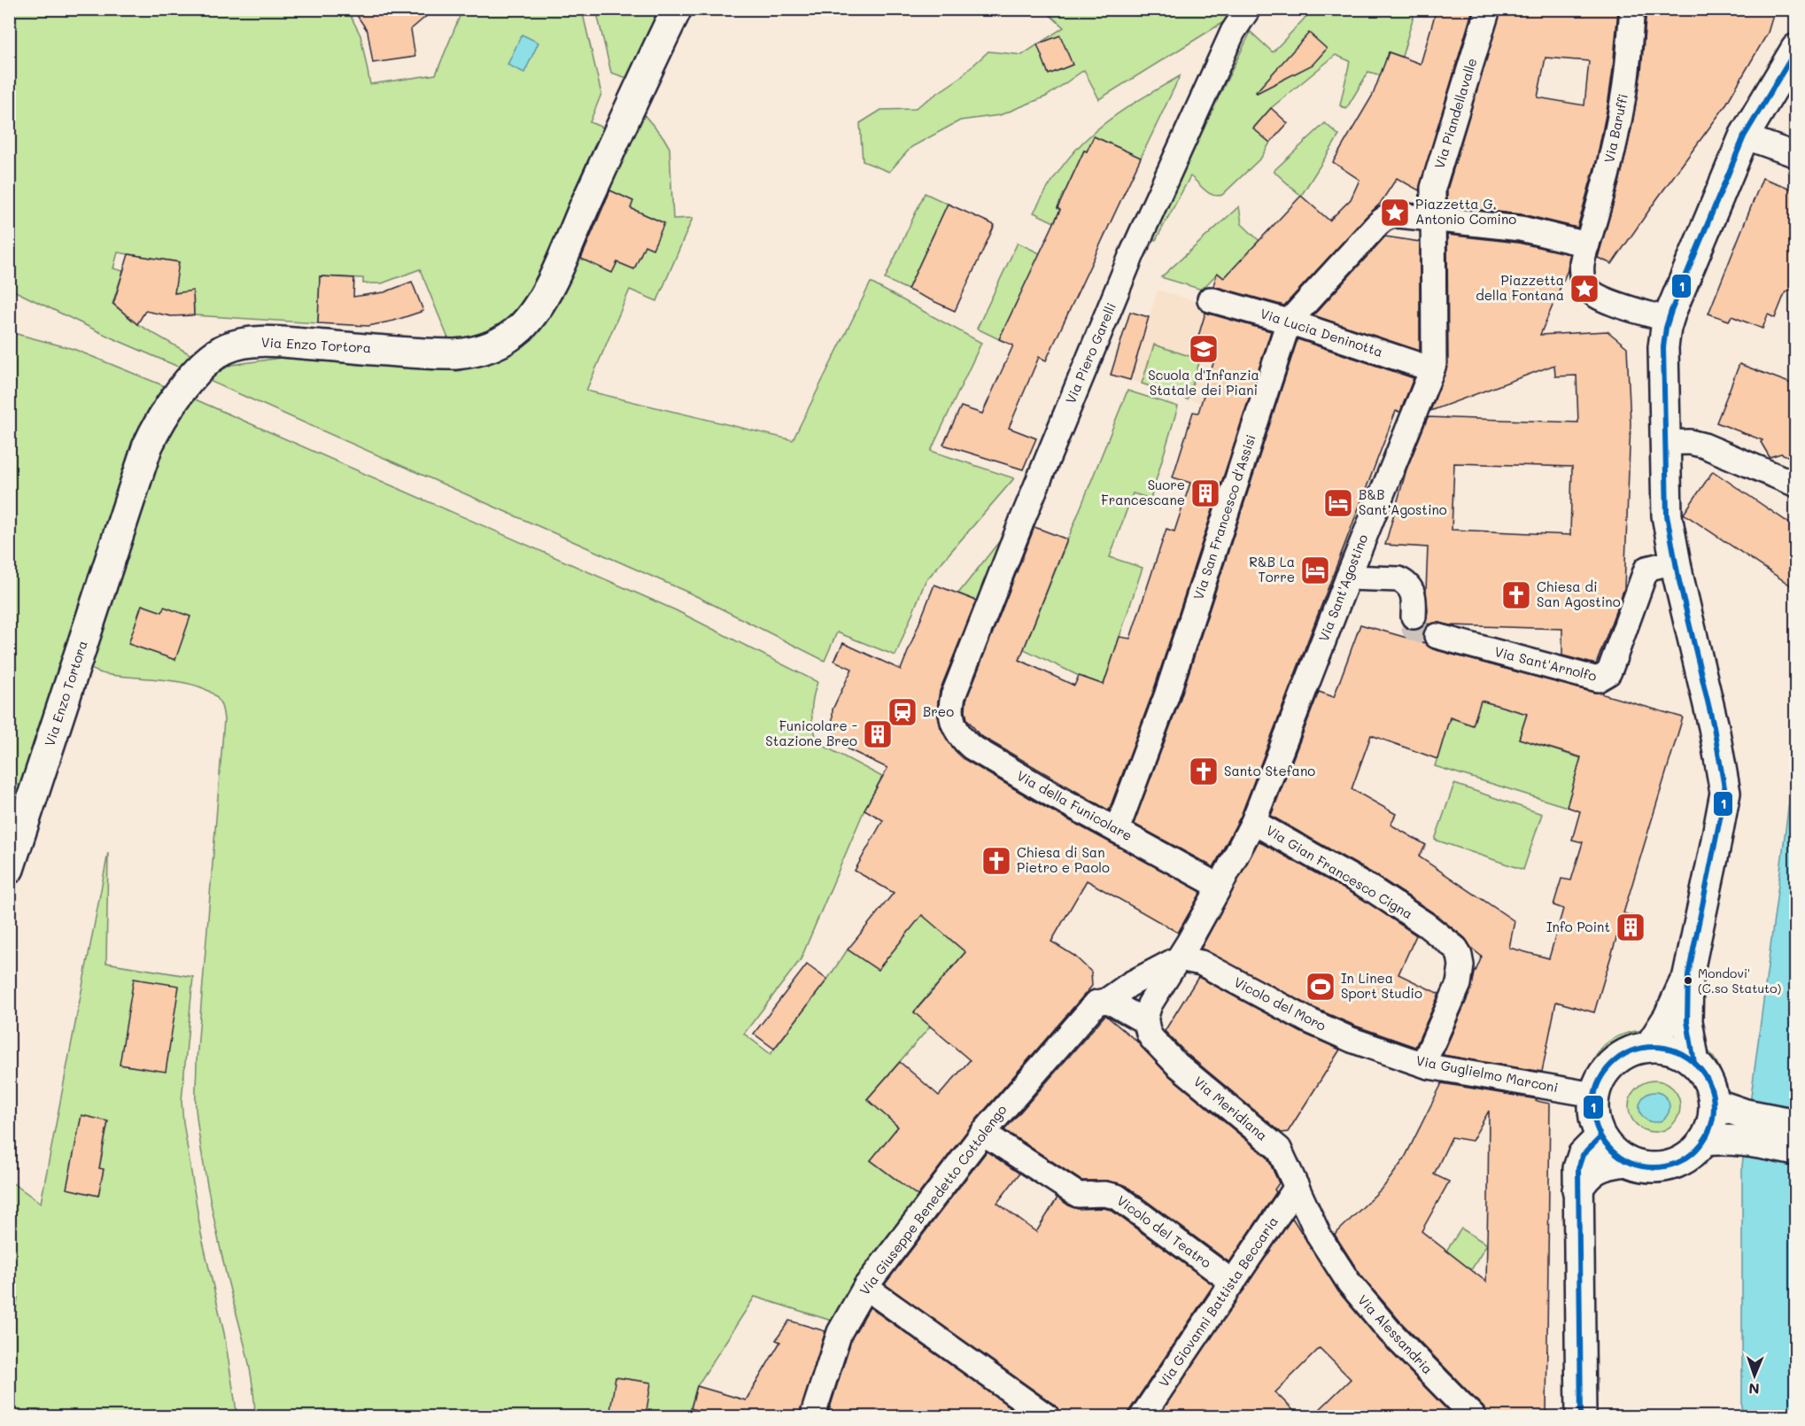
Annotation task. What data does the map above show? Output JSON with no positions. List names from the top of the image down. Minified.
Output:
{"streets":{"main road":["Via Enzo Tortora"],"street":["Via Piandellavalle","Via Baruffi","Via Lucia Deninotta","Via Piero Garelli","Via San Francesco d'Assisi","Via Sant'Agostino","Via Sant'Arnolfo","Via della Funicolare","Via Gian Francesco Cigna","Vicolo del Moro","Via Guglielmo Marconi","Via Meridiana","Via Giuseppe Benedetto Cottolengo","Vicolo del Teatro","Via Giovanni Battista Beccaria","Via Alessandria"]},"crossings":[["Via Piandellavalle","Via San Francesco d'Assisi"],["Via Piandellavalle","Via Sant'Agostino"],["Via Lucia Deninotta","Via San Francesco d'Assisi"],["Via Lucia Deninotta","Via Sant'Agostino"],["Via Piero Garelli","Via della Funicolare"],["Via San Francesco d'Assisi","Via Sant'Agostino"],["Via San Francesco d'Assisi","Via della Funicolare"],["Via Sant'Agostino","Via della Funicolare"],["Via Sant'Agostino","Via Gian Francesco Cigna"],["Via Sant'Agostino","Vicolo del Moro"],["Via Sant'Agostino","Via Meridiana"],["Via Sant'Agostino","Via Giuseppe Benedetto Cottolengo"],["Vicolo del Moro","Via Guglielmo Marconi"],["Vicolo del Moro","Via Giuseppe Benedetto Cottolengo"],["Via Meridiana","Via Giuseppe Benedetto Cottolengo"],["Via Meridiana","Via Giovanni Battista Beccaria"],["Via Meridiana","Via Alessandria"],["Via Giuseppe Benedetto Cottolengo","Vicolo del Teatro"],["Vicolo del Teatro","Via Giovanni Battista Beccaria"]],"places":{"place":["Piazzetta G. Antonio Comino","Piazzetta della Fontana"],"school or university":["Scuola d'Infanzia Statale dei Piani"],"building":["Suore Francescane","Funicolare - Stazione Breo","Info Point"],"hotel":["B&B Sant'Agostino","R&B La Torre"],"church":["Chiesa di San Agostino","Santo Stefano","Chiesa di San Pietro e Paolo"],"station":["Breo"],"other":["Mondovi' (C.so Statuto)"],"sports":["In Linea Sport Studio"]},"lines":["transit line 1"],"north":"bottom"}
